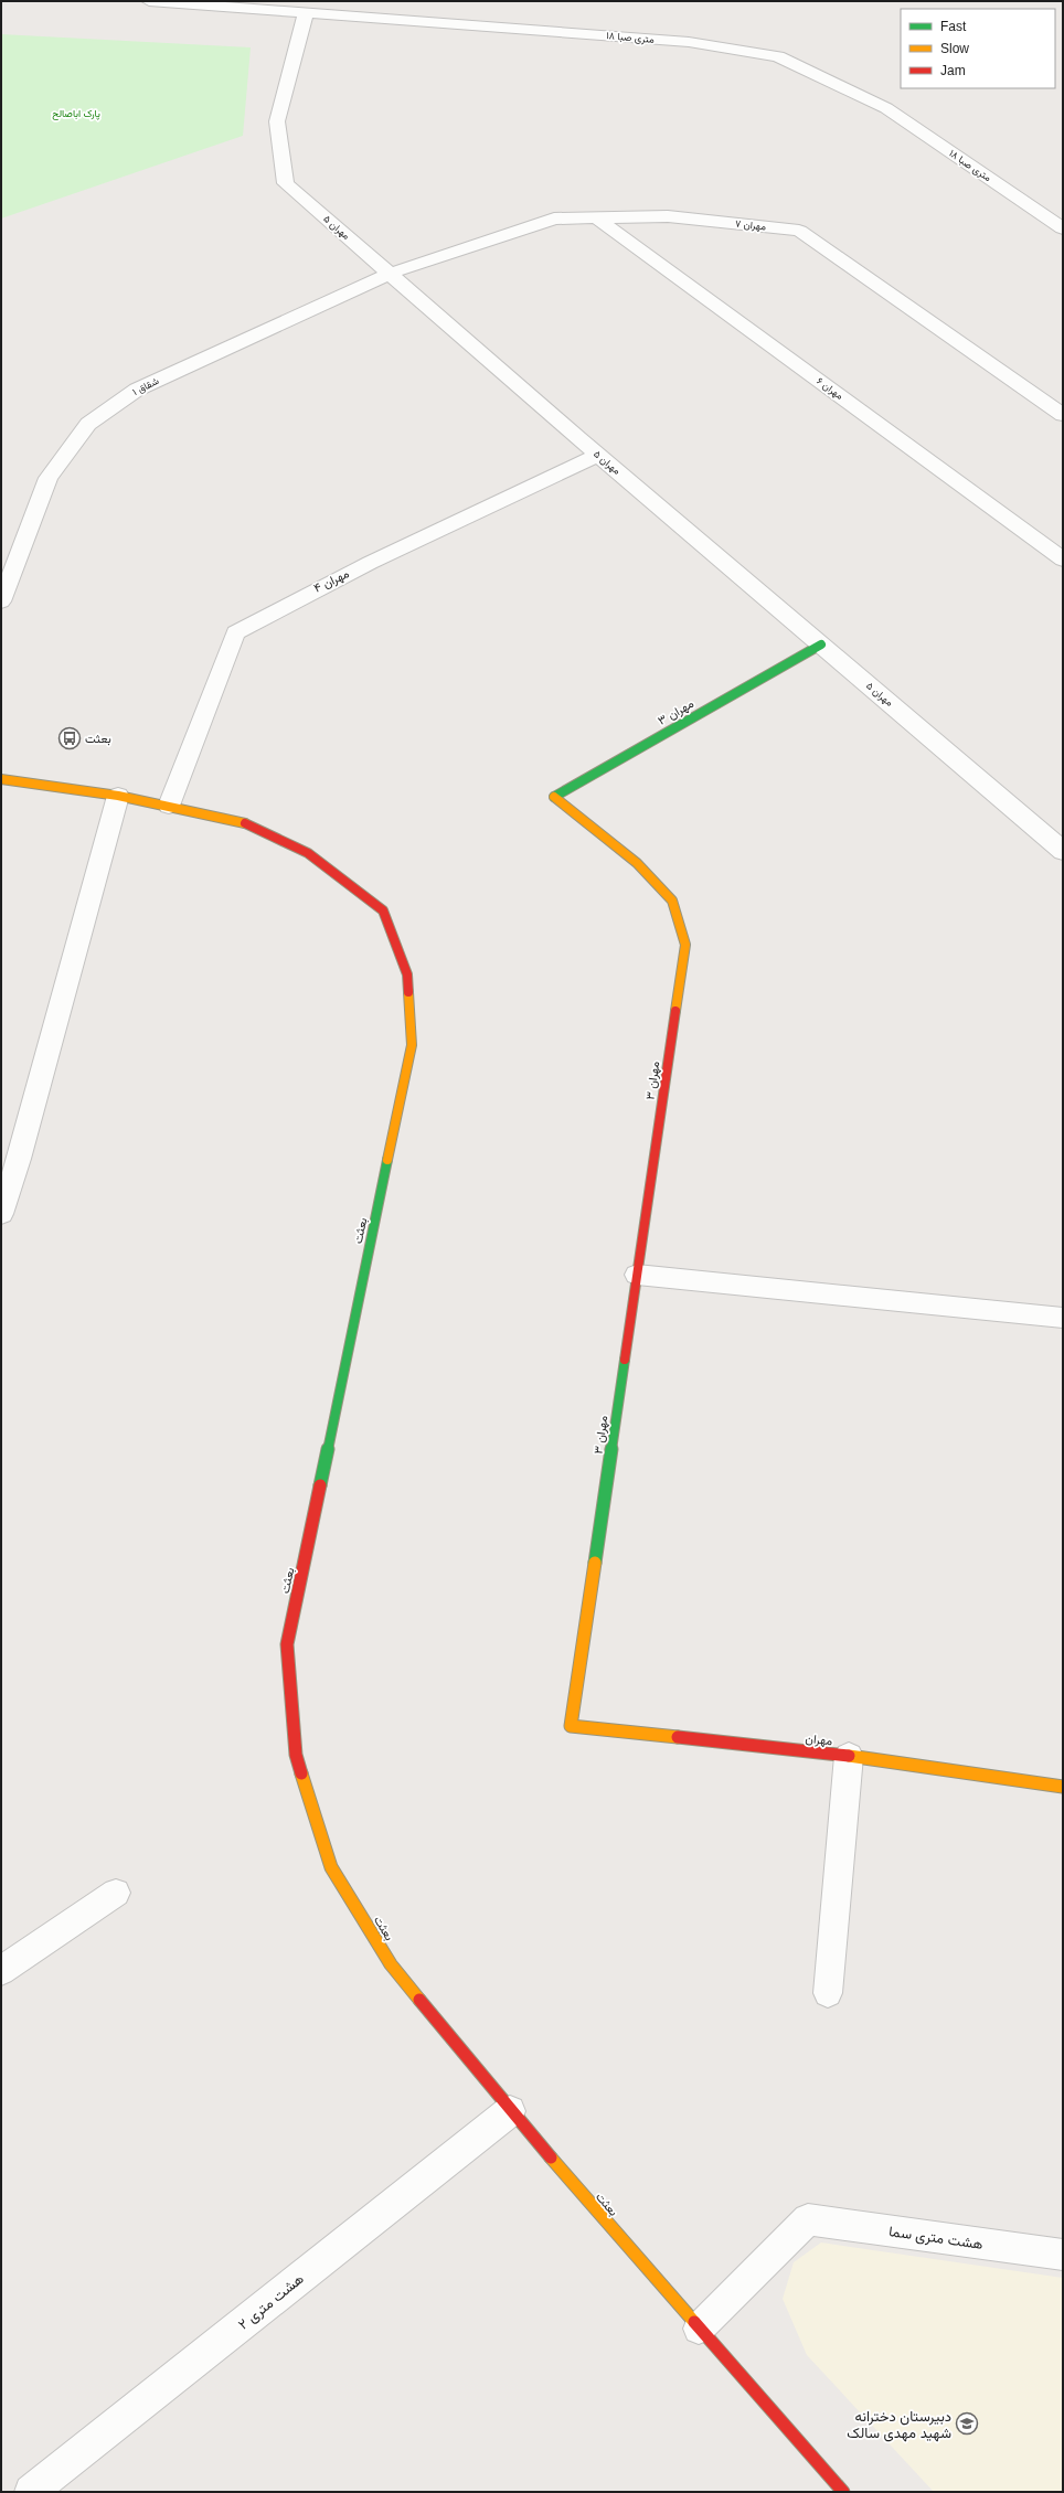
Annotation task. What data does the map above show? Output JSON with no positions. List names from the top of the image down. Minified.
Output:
{"streets":{"street":["متری صبا ۱۸","مهران ۷","مهران ۵","شقاق ۱","مهران ۶","مهران ۴","مهران ۳","بعثت","مهران","هشت متری سما","هشت متری ۲"]},"crossings":[["متری صبا ۱۸","مهران ۵"],["مهران ۷","مهران ۵"],["مهران ۷","شقاق ۱"],["مهران ۷","مهران ۶"],["مهران ۵","شقاق ۱"],["مهران ۵","مهران ۴"],["مهران ۵","مهران ۳"],["مهران ۴","بعثت"],["مهران ۳","مهران"],["بعثت","هشت متری سما"],["بعثت","هشت متری ۲"]],"parks":["پارک اباصالح"],"places":{"bus stop":["بعثت"],"school or university":["دبیرستان دخترانه شهید مهدی سالک"]},"legend":["Fast","Slow","Jam"]}
